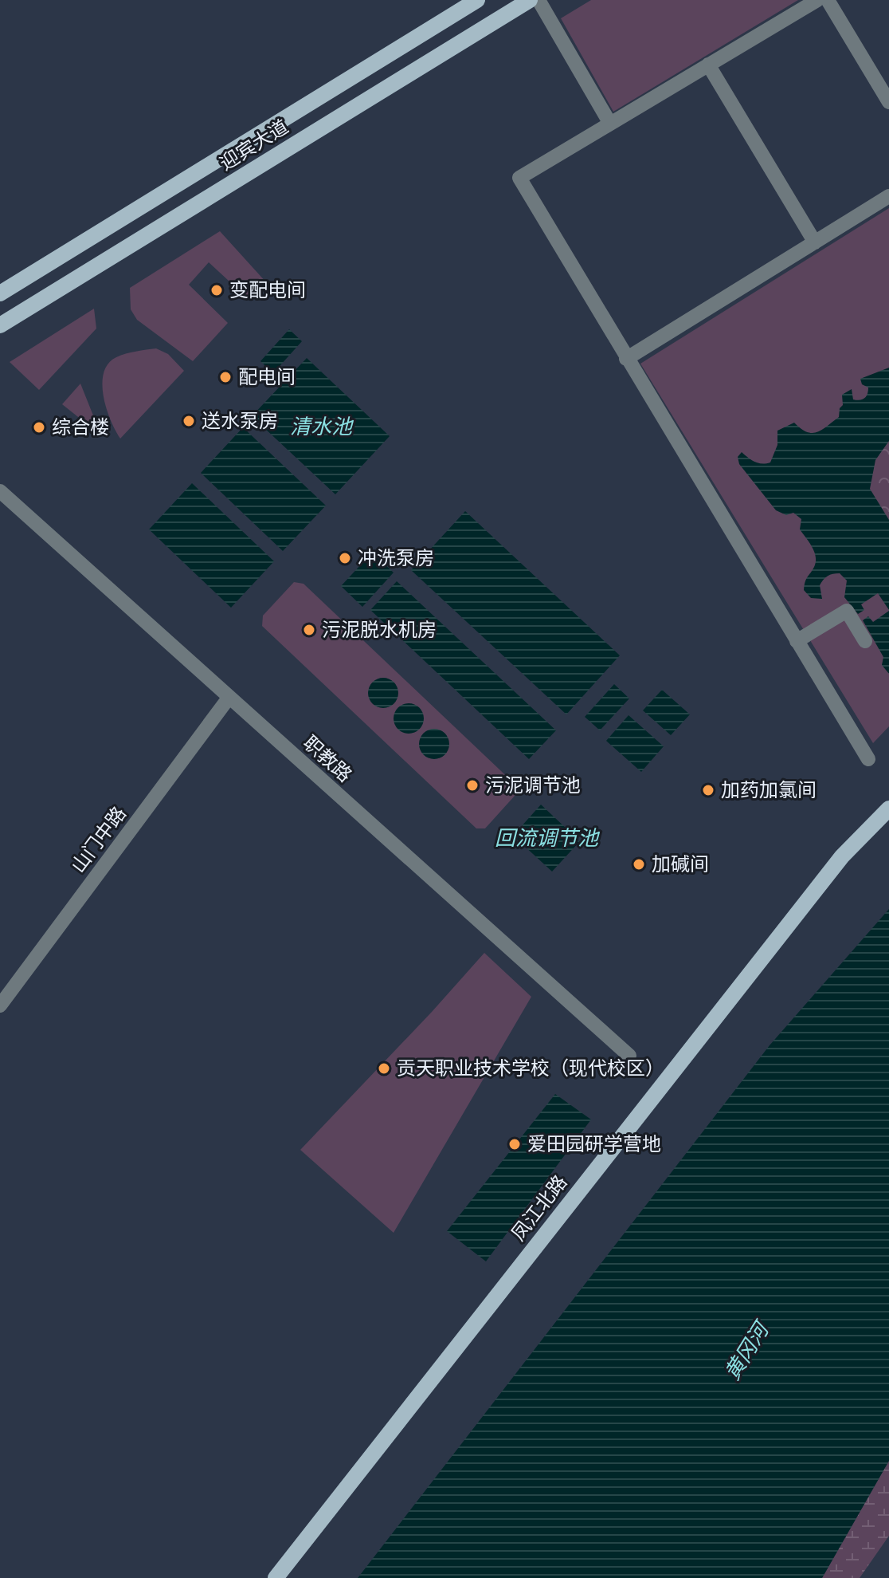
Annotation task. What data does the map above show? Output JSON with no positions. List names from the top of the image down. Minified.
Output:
{"streets":{"main road":["迎宾大道","凤江北路"],"street":["职教路","山门中路"]},"crossings":[["职教路","山门中路"]],"water":["清水池","回流调节池","黄冈河"],"places":["变配电间","配电间","送水泵房","综合楼","冲洗泵房","污泥脱水机房","污泥调节池","加药加氯间","加碱间","贡天职业技术学校（现代校区）","爱田园研学营地"]}
